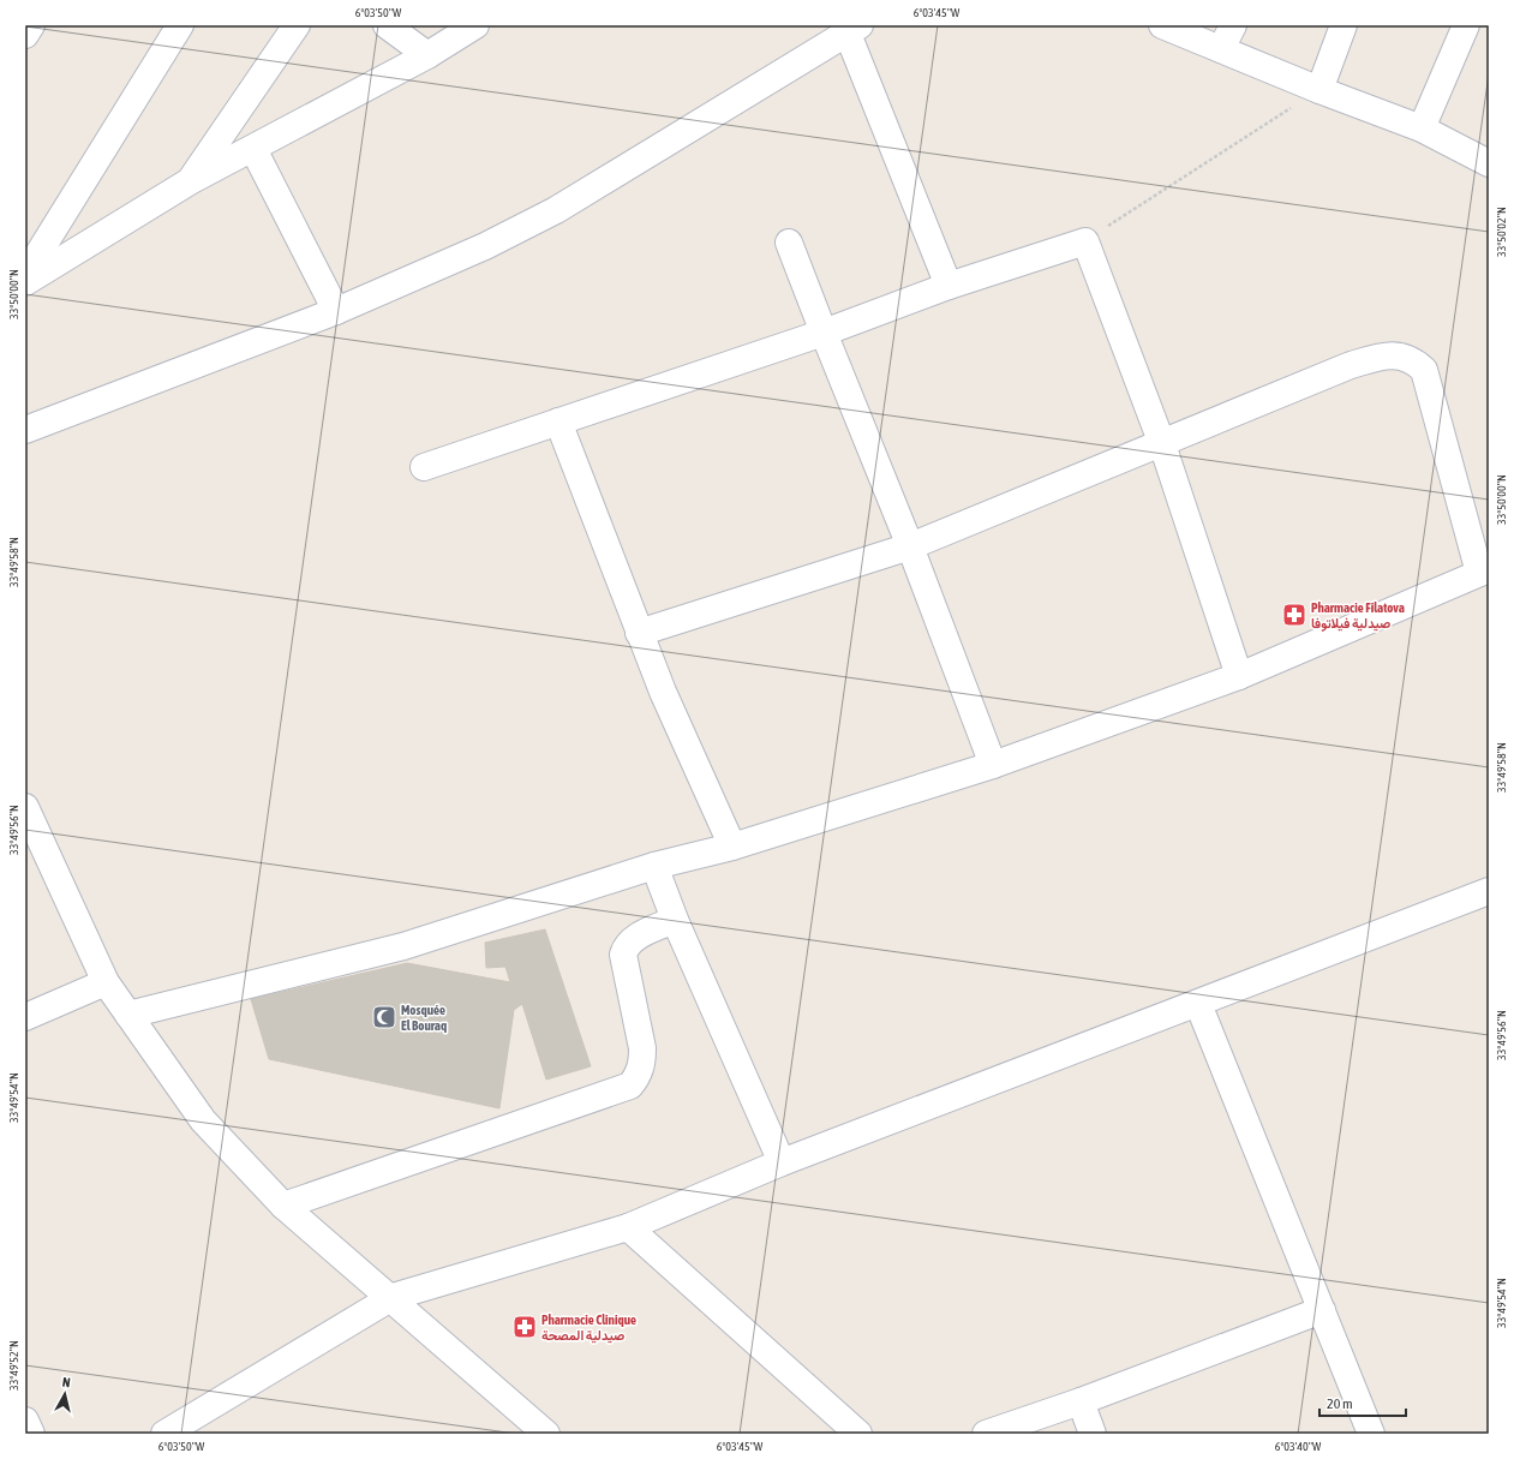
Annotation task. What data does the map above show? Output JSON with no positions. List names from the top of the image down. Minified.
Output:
{"places":{"pharmacy":["Pharmacie Filatova صيدلية فيلاتوفا","Pharmacie Clinique صيدلية المصحة"],"mosque":["Mosquée El Bouraq"]},"scale_bar":"20 m","north":"top","coordinates":["6°03'50\"W","6°03'45\"W","33°50'02\"N","33°50'00\"N","33°49'58\"N","33°49'56\"N","33°49'54\"N","33°49'52\"N","6°03'40\"W"]}
